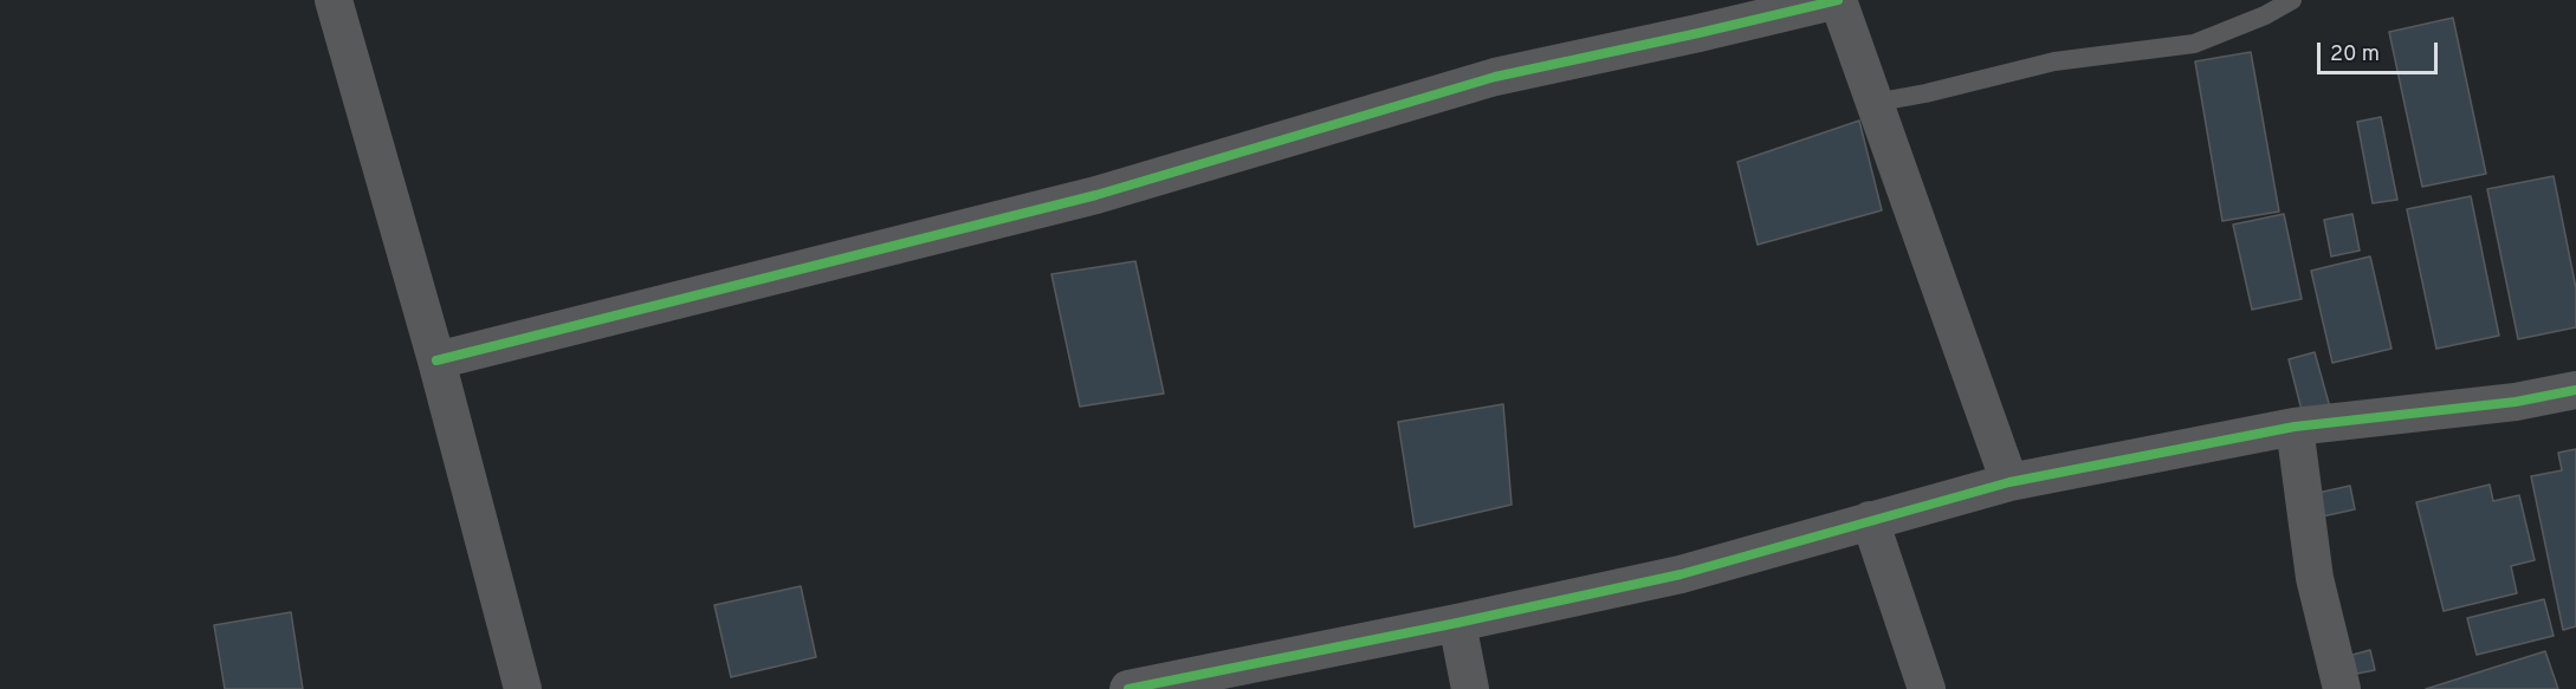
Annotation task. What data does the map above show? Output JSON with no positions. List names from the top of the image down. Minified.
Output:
{"scale_bar":"20 m"}
